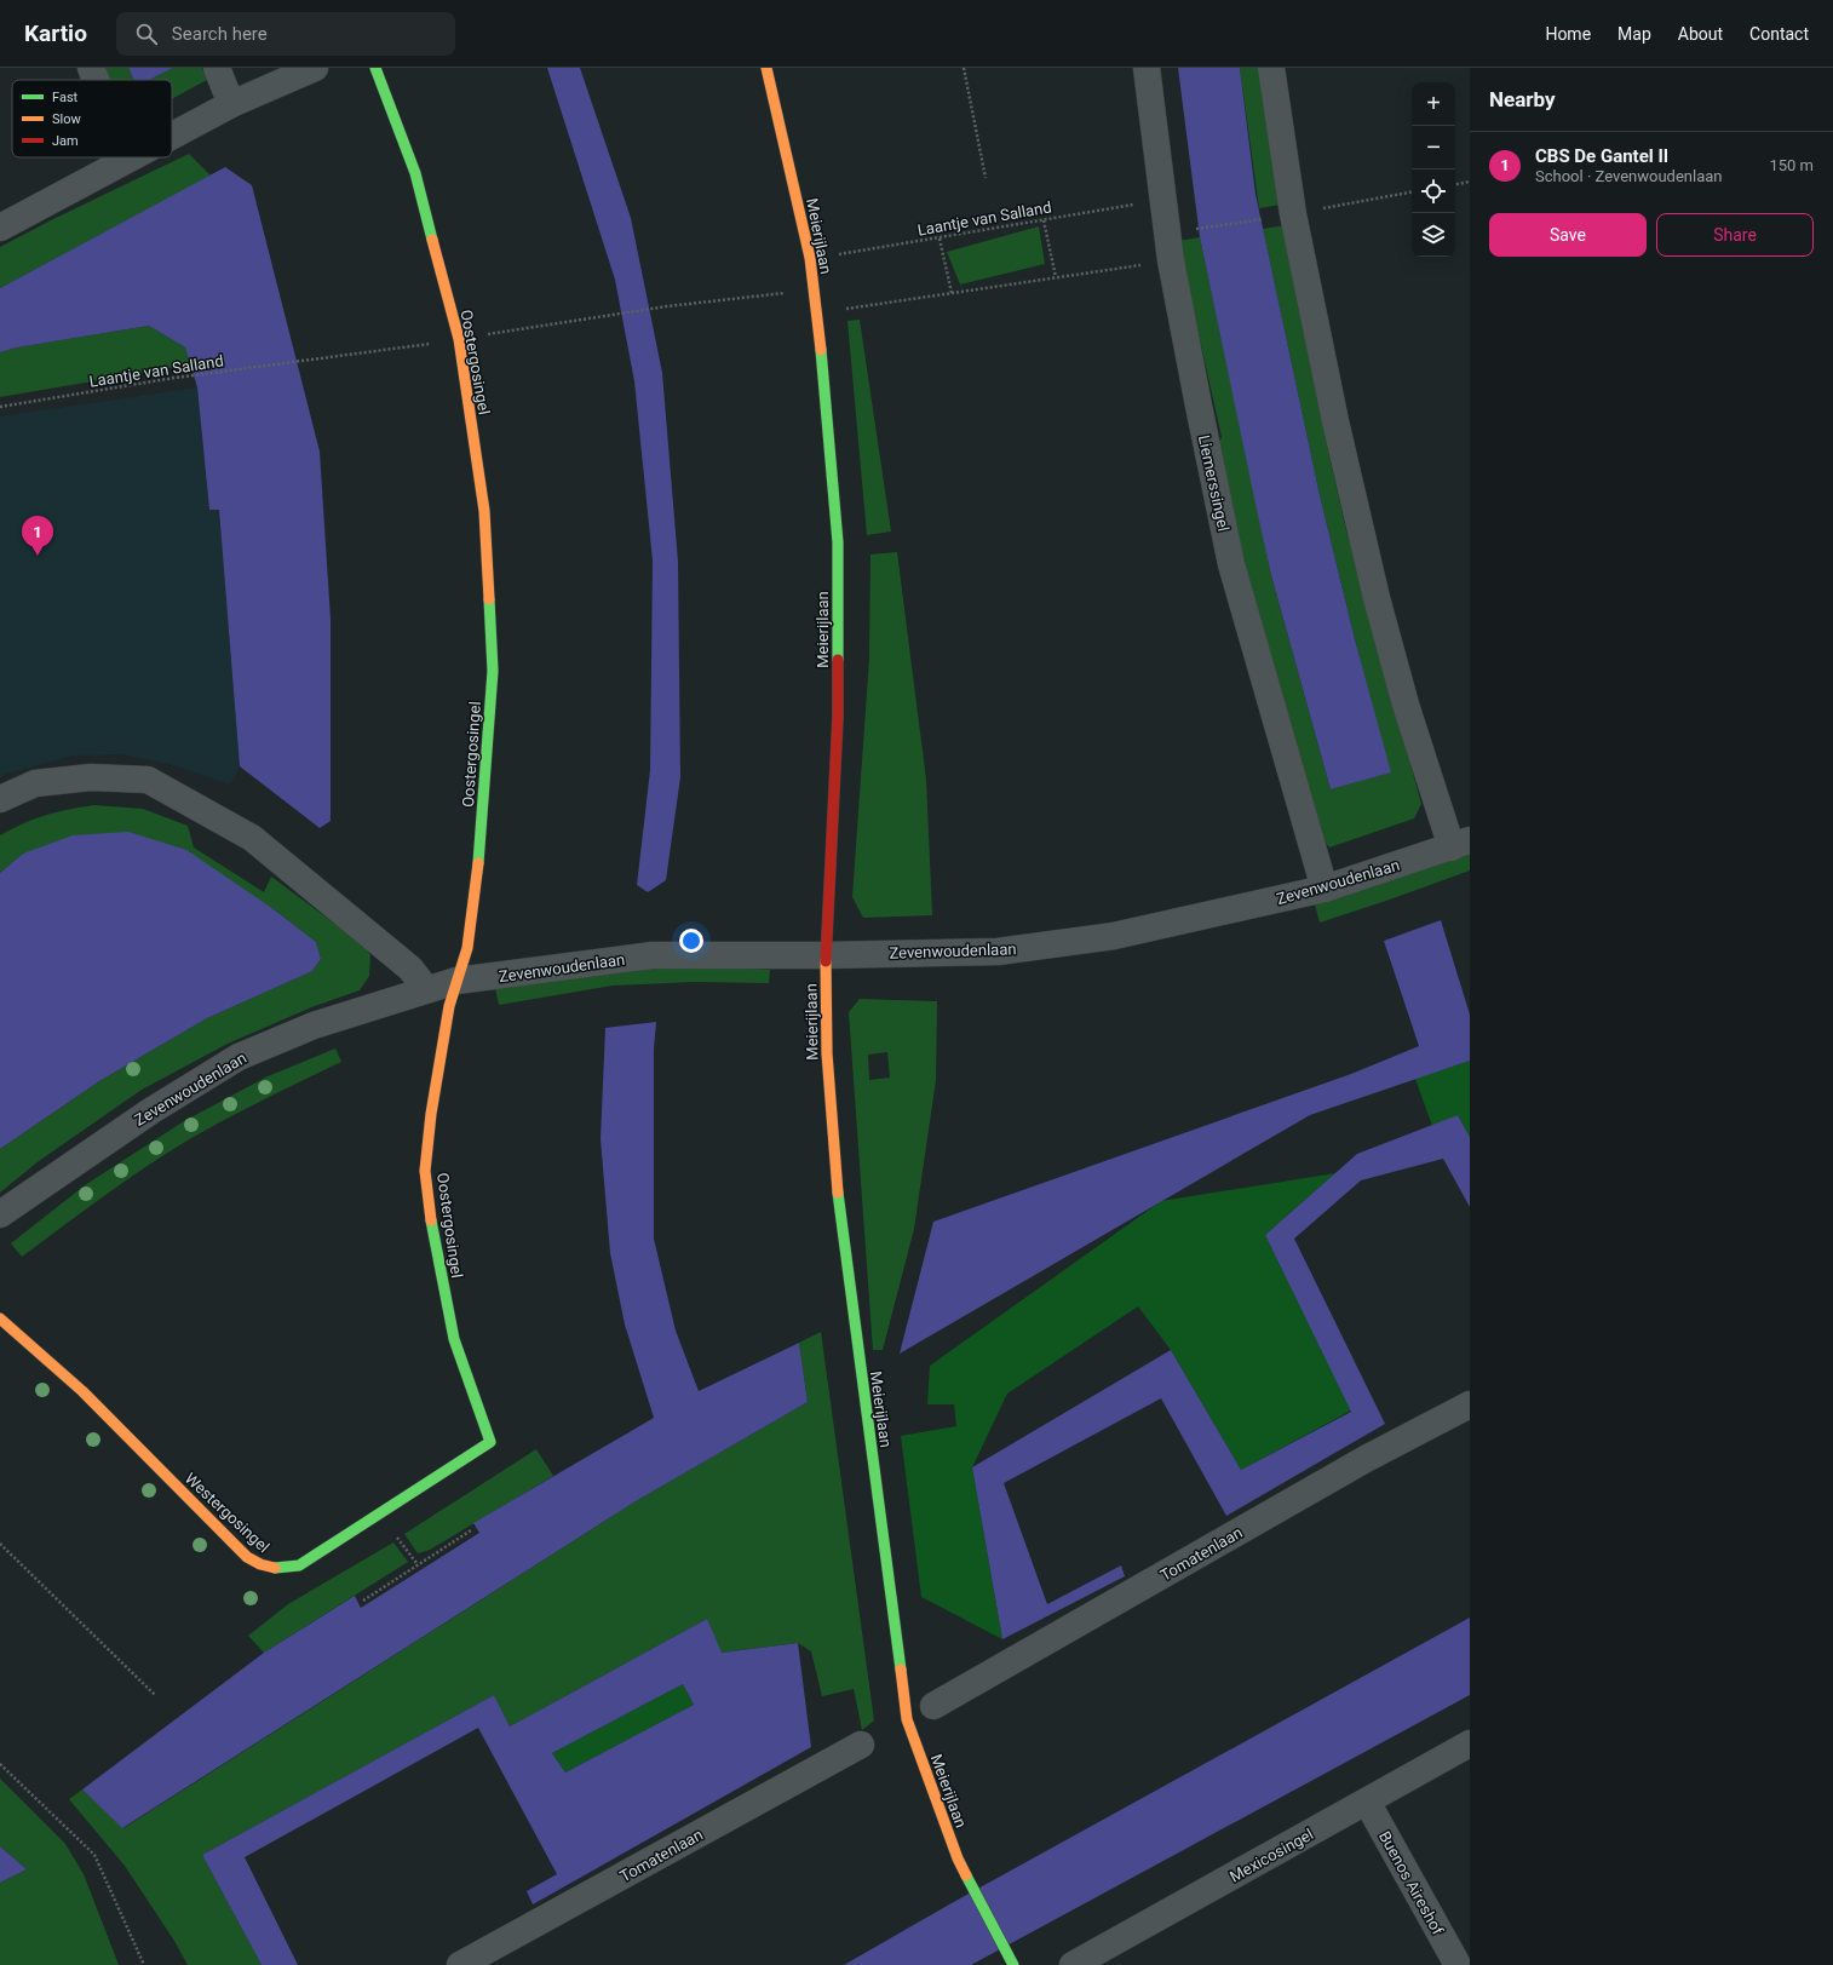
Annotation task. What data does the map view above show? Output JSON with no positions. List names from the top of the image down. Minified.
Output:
{"streets":{"street":["Meierijlaan","Oostergosingel","Liemerssingel","Zevenwoudenlaan","Westergosingel","Tomatenlaan","Mexicosingel","Buenos Aireshof"],"path":["Laantje van Salland"]},"crossings":[["Laantje van Salland","Meierijlaan"],["Laantje van Salland","Liemerssingel"],["Meierijlaan","Zevenwoudenlaan"],["Oostergosingel","Zevenwoudenlaan"],["Oostergosingel","Westergosingel"],["Liemerssingel","Zevenwoudenlaan"],["Mexicosingel","Buenos Aireshof"]],"legend":["Fast","Slow","Jam"],"page":{"header":"Kartio","search":"Search here","nav":["Home","Map","About","Contact"],"heading":"Nearby","map_buttons":["+","−"],"list":[{"mark":"1","name":"CBS De Gantel II","note":"School · Zevenwoudenlaan","value":"150 m"}],"buttons":["Save","Share"],"pins":"1"}}
